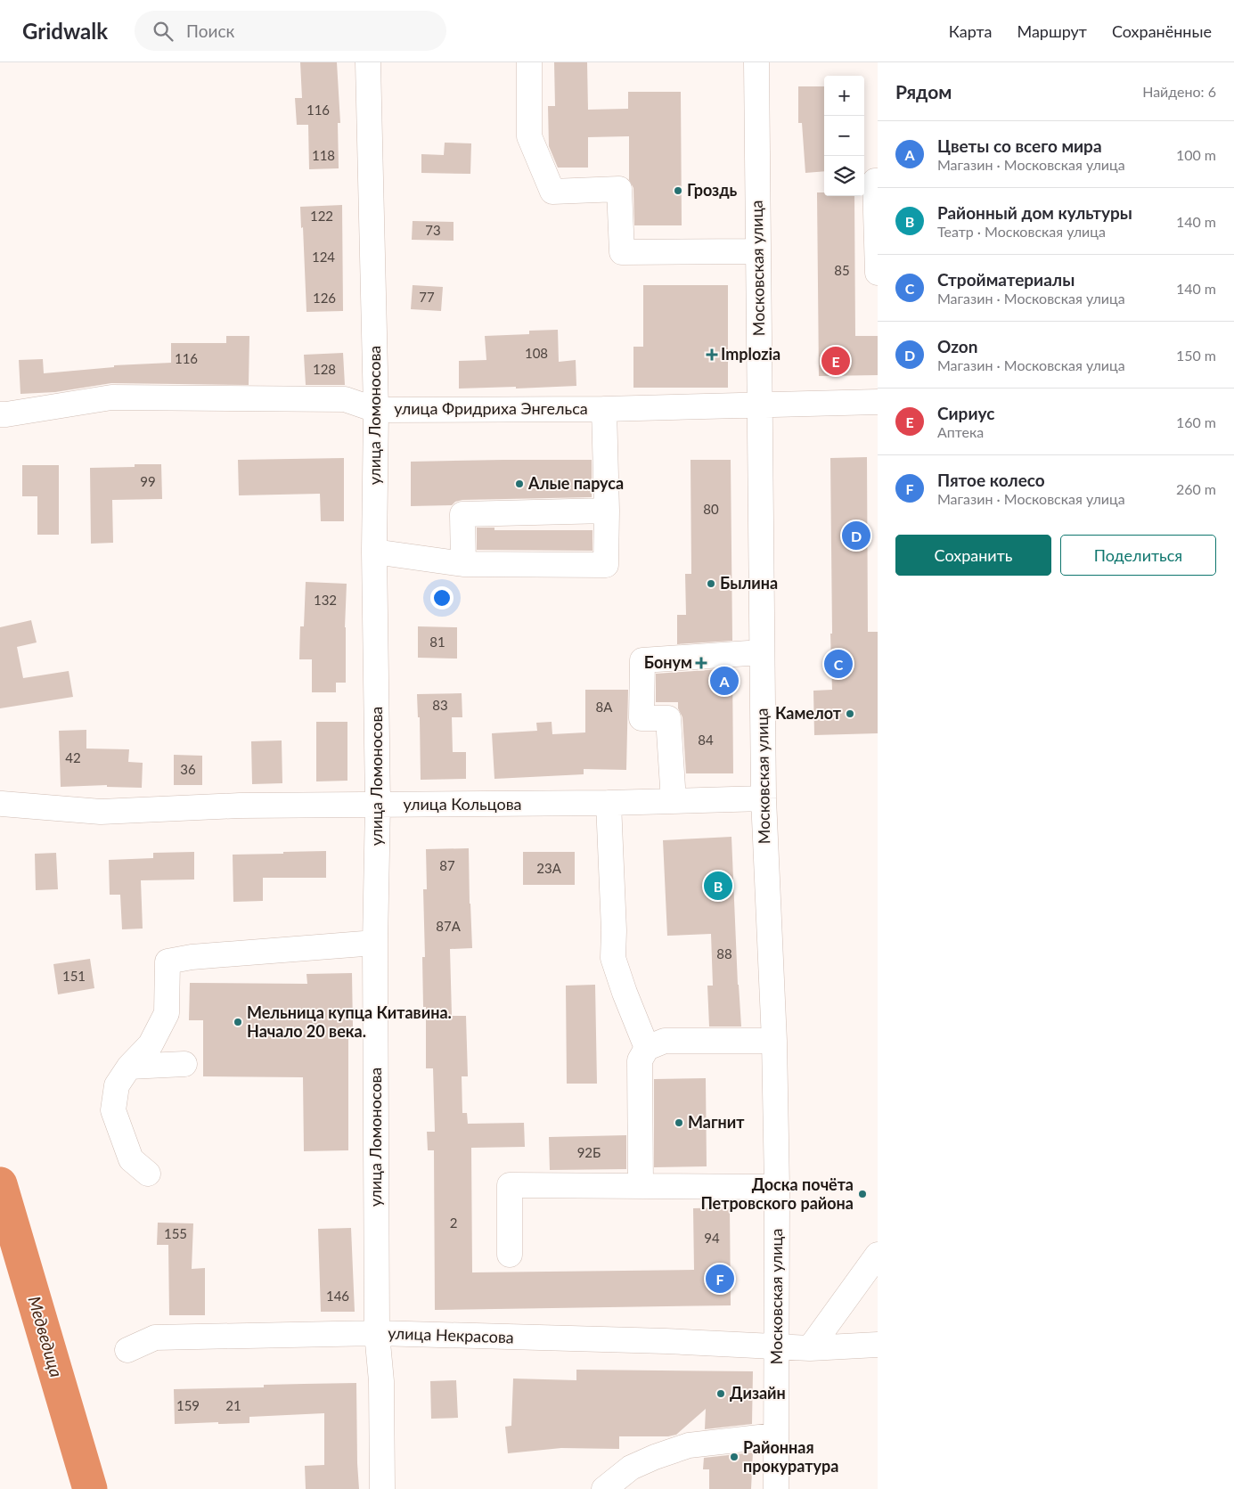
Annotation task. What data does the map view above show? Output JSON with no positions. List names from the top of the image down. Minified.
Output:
{"streets":{"street":["Московская улица","улица Фридриха Энгельса","улица Ломоносова","улица Кольцова","улица Некрасова"]},"crossings":[["Московская улица","улица Фридриха Энгельса"],["Московская улица","улица Кольцова"],["Московская улица","улица Некрасова"],["улица Фридриха Энгельса","улица Ломоносова"],["улица Ломоносова","улица Кольцова"],["улица Ломоносова","улица Некрасова"]],"water":["Медведица"],"places":{"other":["Гроздь","Алые паруса","Былина","Камелот","Мельница купца Китавина. Начало 20 века.","Магнит","Доска почёта Петровского района","Дизайн","Районная прокуратура"],"health":["Implozia","Бонум"]},"house_numbers":["116","118","122","73","124","85","77","126","108","116","128","99","80","132","81","83","8А","84","42","36","87","23А","87А","88","151","92Б","2","155","94","146","159","21"],"page":{"header":"Gridwalk","search":"Поиск","nav":["Карта","Маршрут","Сохранённые"],"heading":["Рядом","Найдено: 6"],"map_buttons":["+","−"],"list":[{"mark":"A","name":"Цветы со всего мира","note":"Магазин · Московская улица","value":"100 m"},{"mark":"B","name":"Районный дом культуры","note":"Театр · Московская улица","value":"140 m"},{"mark":"C","name":"Стройматериалы","note":"Магазин · Московская улица","value":"140 m"},{"mark":"D","name":"Ozon","note":"Магазин · Московская улица","value":"150 m"},{"mark":"E","name":"Сириус","note":"Аптека","value":"160 m"},{"mark":"F","name":"Пятое колесо","note":"Магазин · Московская улица","value":"260 m"}],"pins":["E","D","C","A","B","F"],"buttons":["Сохранить","Поделиться"]}}
